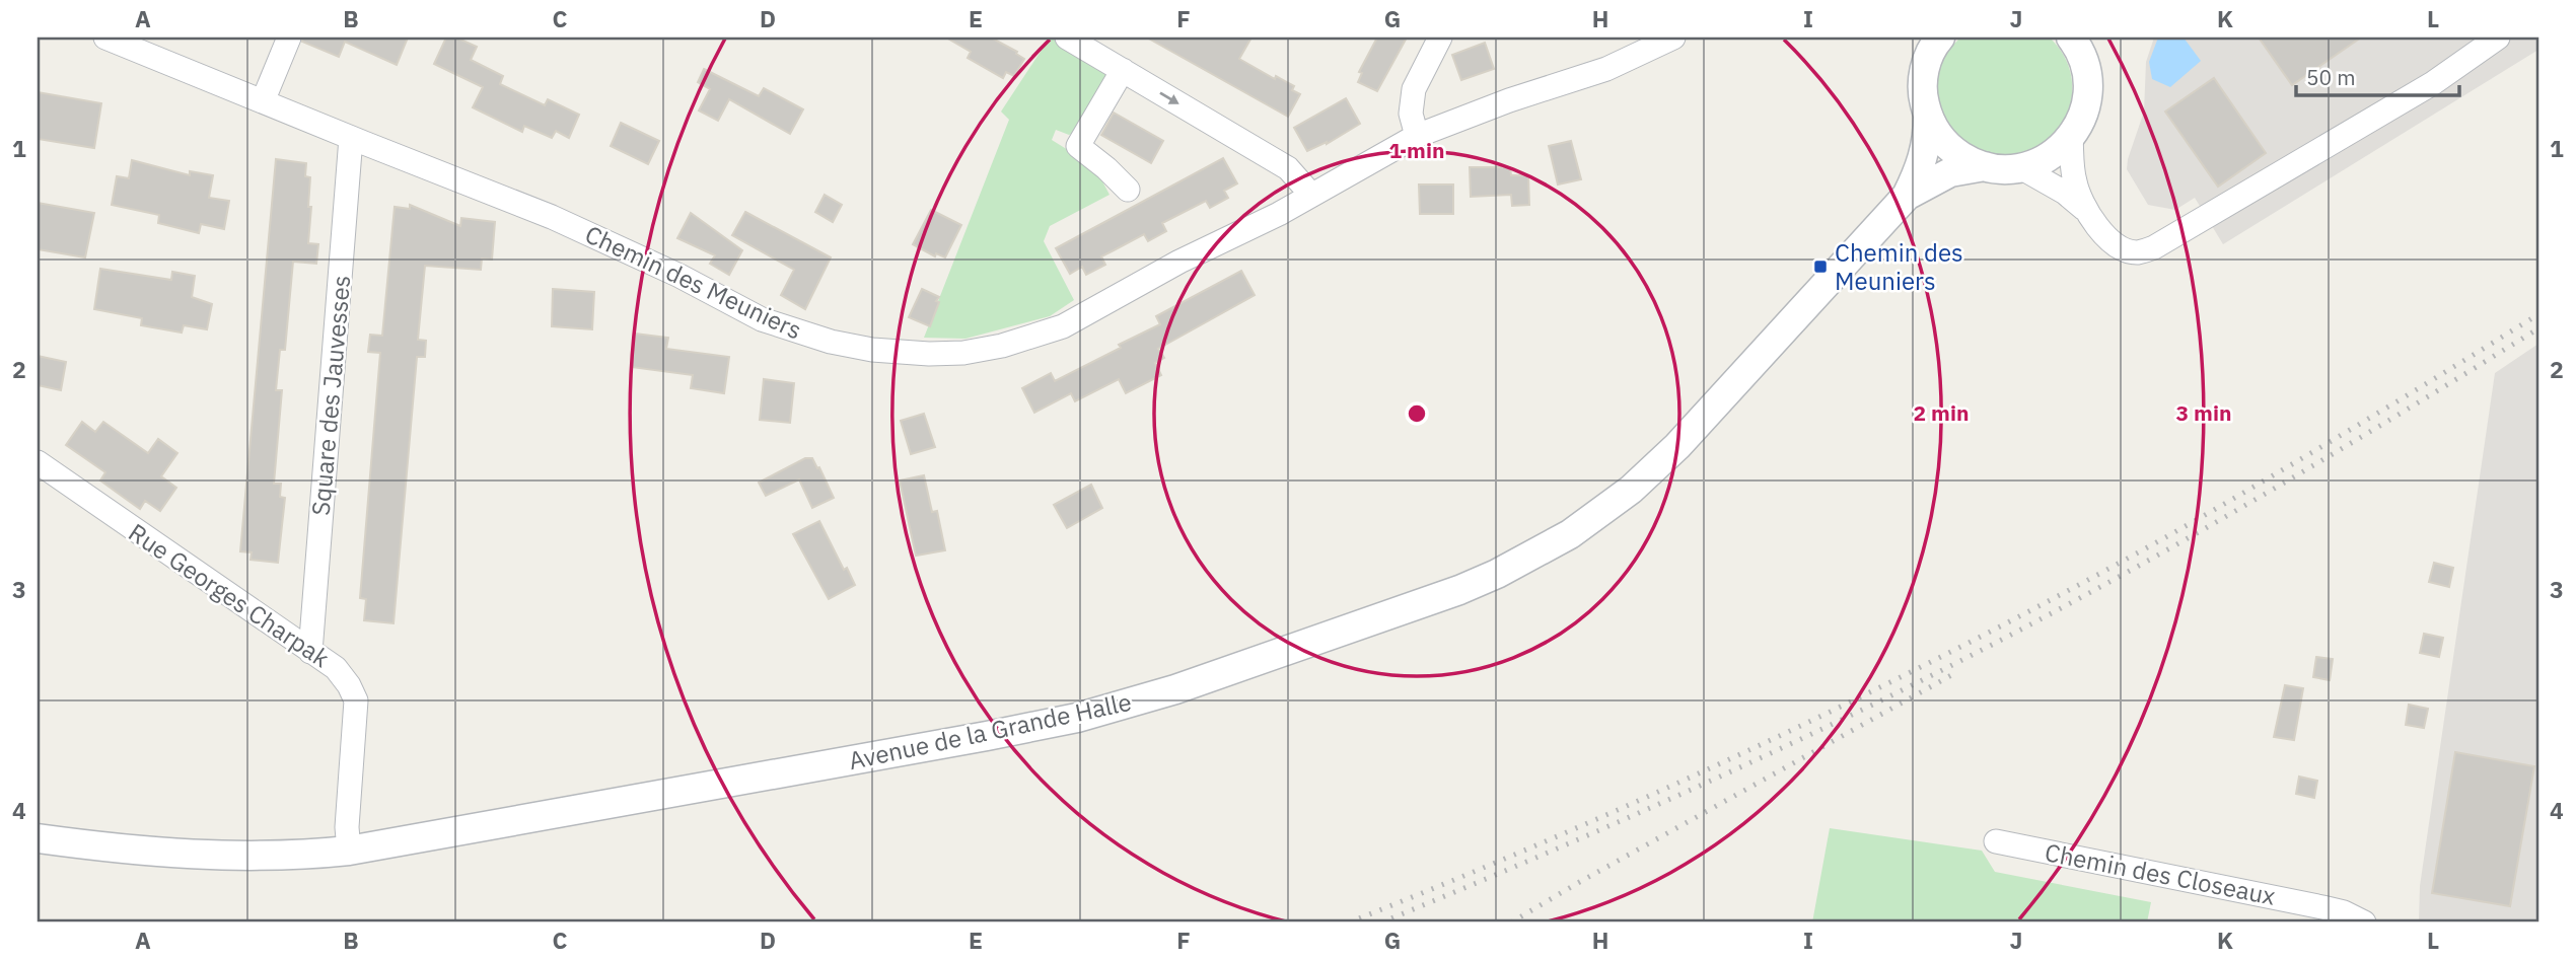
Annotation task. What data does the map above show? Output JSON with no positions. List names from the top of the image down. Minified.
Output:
{"streets":{"street":["Chemin des Meuniers","Square des Jauvesses","Rue Georges Charpak","Avenue de la Grande Halle","Chemin des Closeaux"]},"crossings":[["Chemin des Meuniers","Square des Jauvesses"],["Square des Jauvesses","Rue Georges Charpak"],["Rue Georges Charpak","Avenue de la Grande Halle"]],"places":{"transit":["Chemin des Meuniers"]},"scale_bar":"50 m","grid":{"columns":["A","B","C","D","E","F","G","H","I","J","K","L"],"rows":["1","2","3","4"]},"rings":["1 min","2 min","3 min"]}
